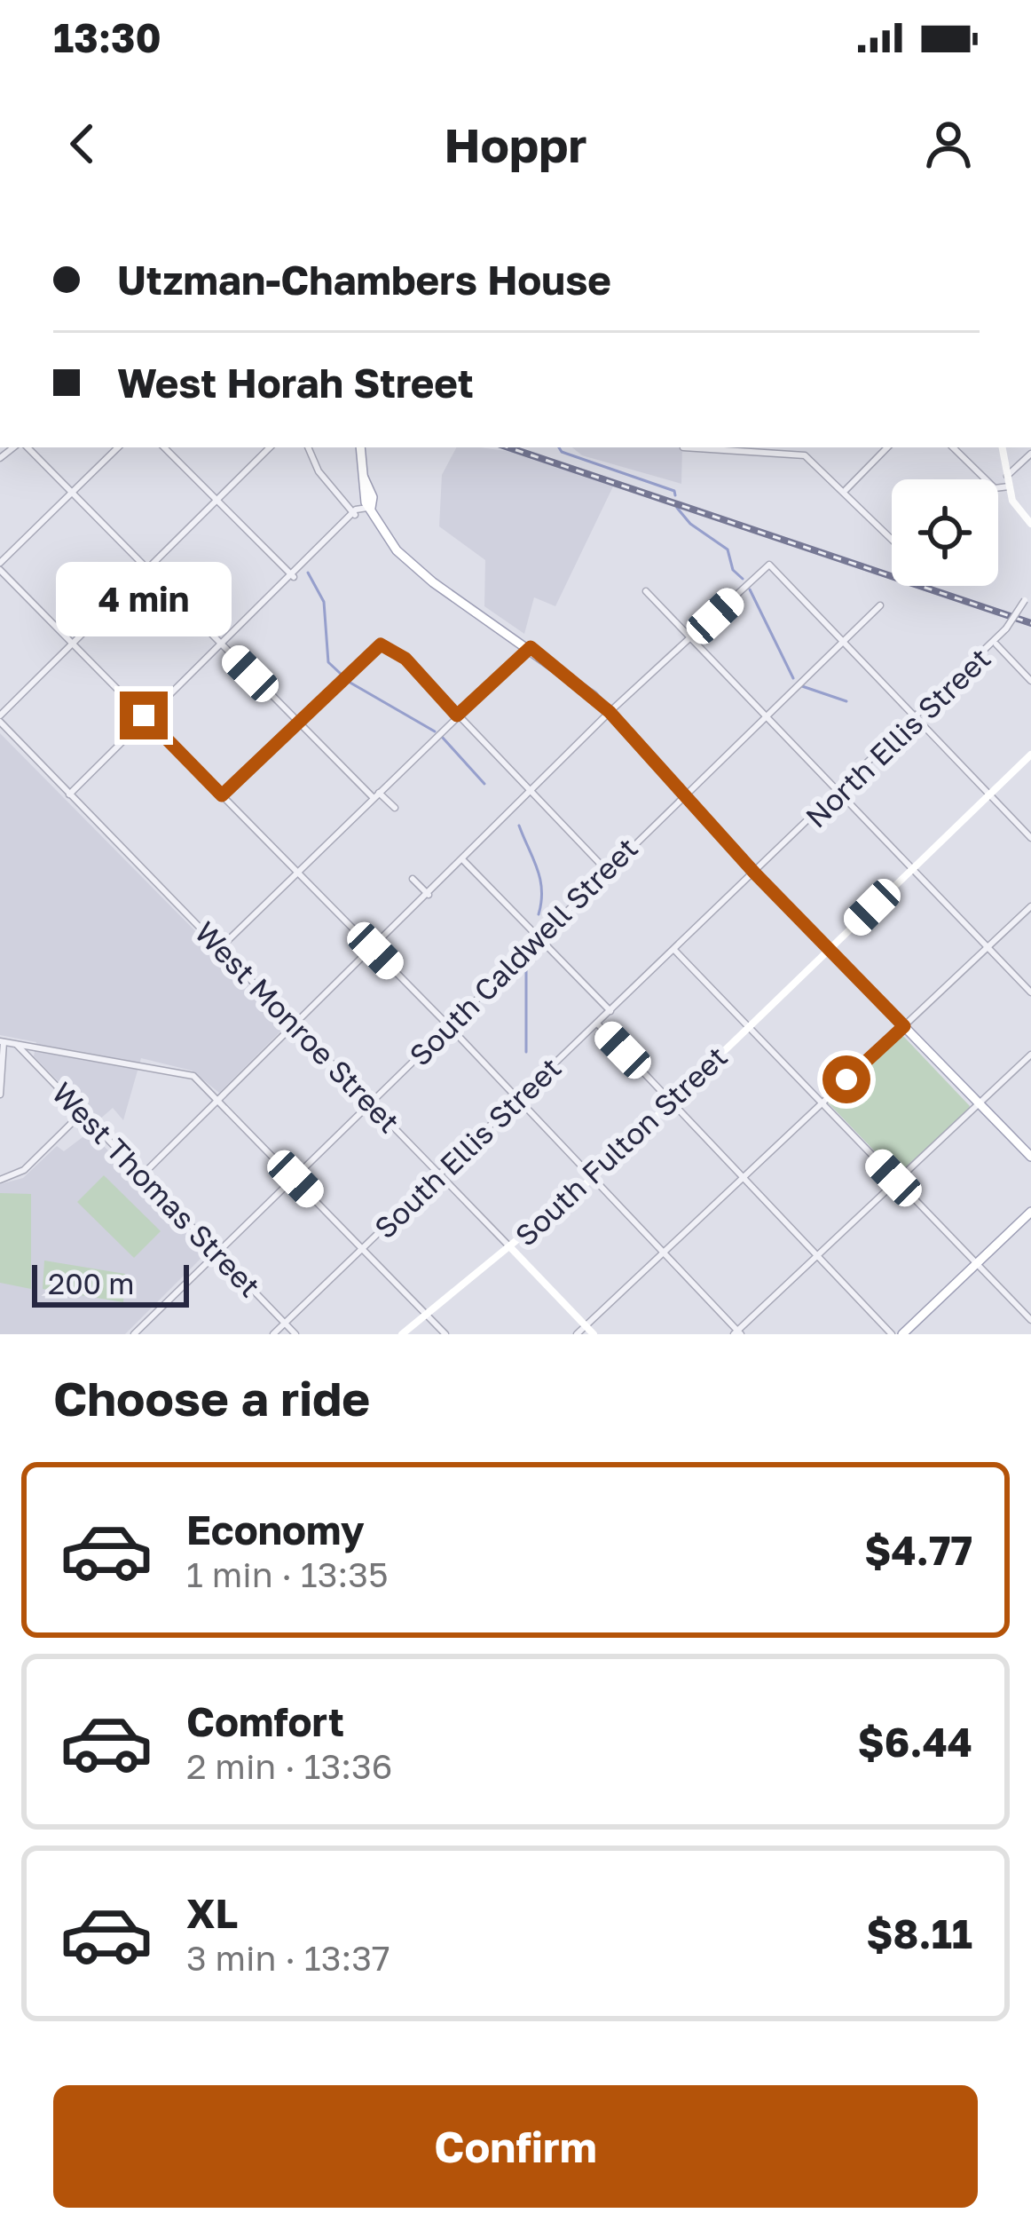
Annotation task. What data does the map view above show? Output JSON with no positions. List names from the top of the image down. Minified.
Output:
{"streets":{"street":["North Ellis Street","South Caldwell Street","West Monroe Street","South Fulton Street","South Ellis Street","West Thomas Street"]},"crossings":[["North Ellis Street","South Ellis Street"],["South Caldwell Street","West Monroe Street"],["South Caldwell Street","West Thomas Street"],["West Monroe Street","South Fulton Street"],["West Monroe Street","South Ellis Street"],["South Ellis Street","West Thomas Street"]],"scale_bar":"200 m","page":{"status":"13:30","header":"Hoppr","banner":["Utzman-Chambers House","West Horah Street"],"bubble":"4 min","scale":"200 m","heading":"Choose a ride","list":[{"name":"Economy","note":"1 min · 13:35","value":"$4.77"},{"name":"Comfort","note":"2 min · 13:36","value":"$6.44"},{"name":"XL","note":"3 min · 13:37","value":"$8.11"}],"buttons":"Confirm"}}
